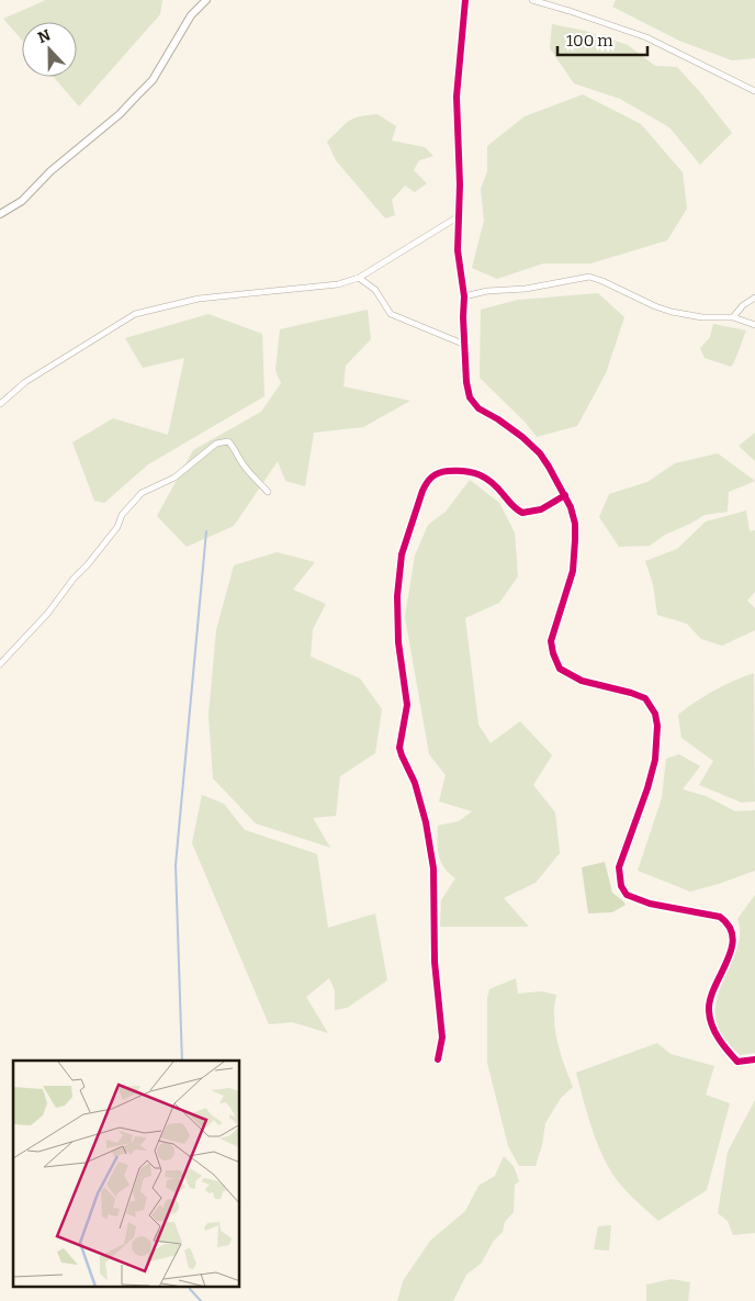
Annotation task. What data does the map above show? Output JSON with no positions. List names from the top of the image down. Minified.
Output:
{"scale_bar":"100 m","north":"top"}
